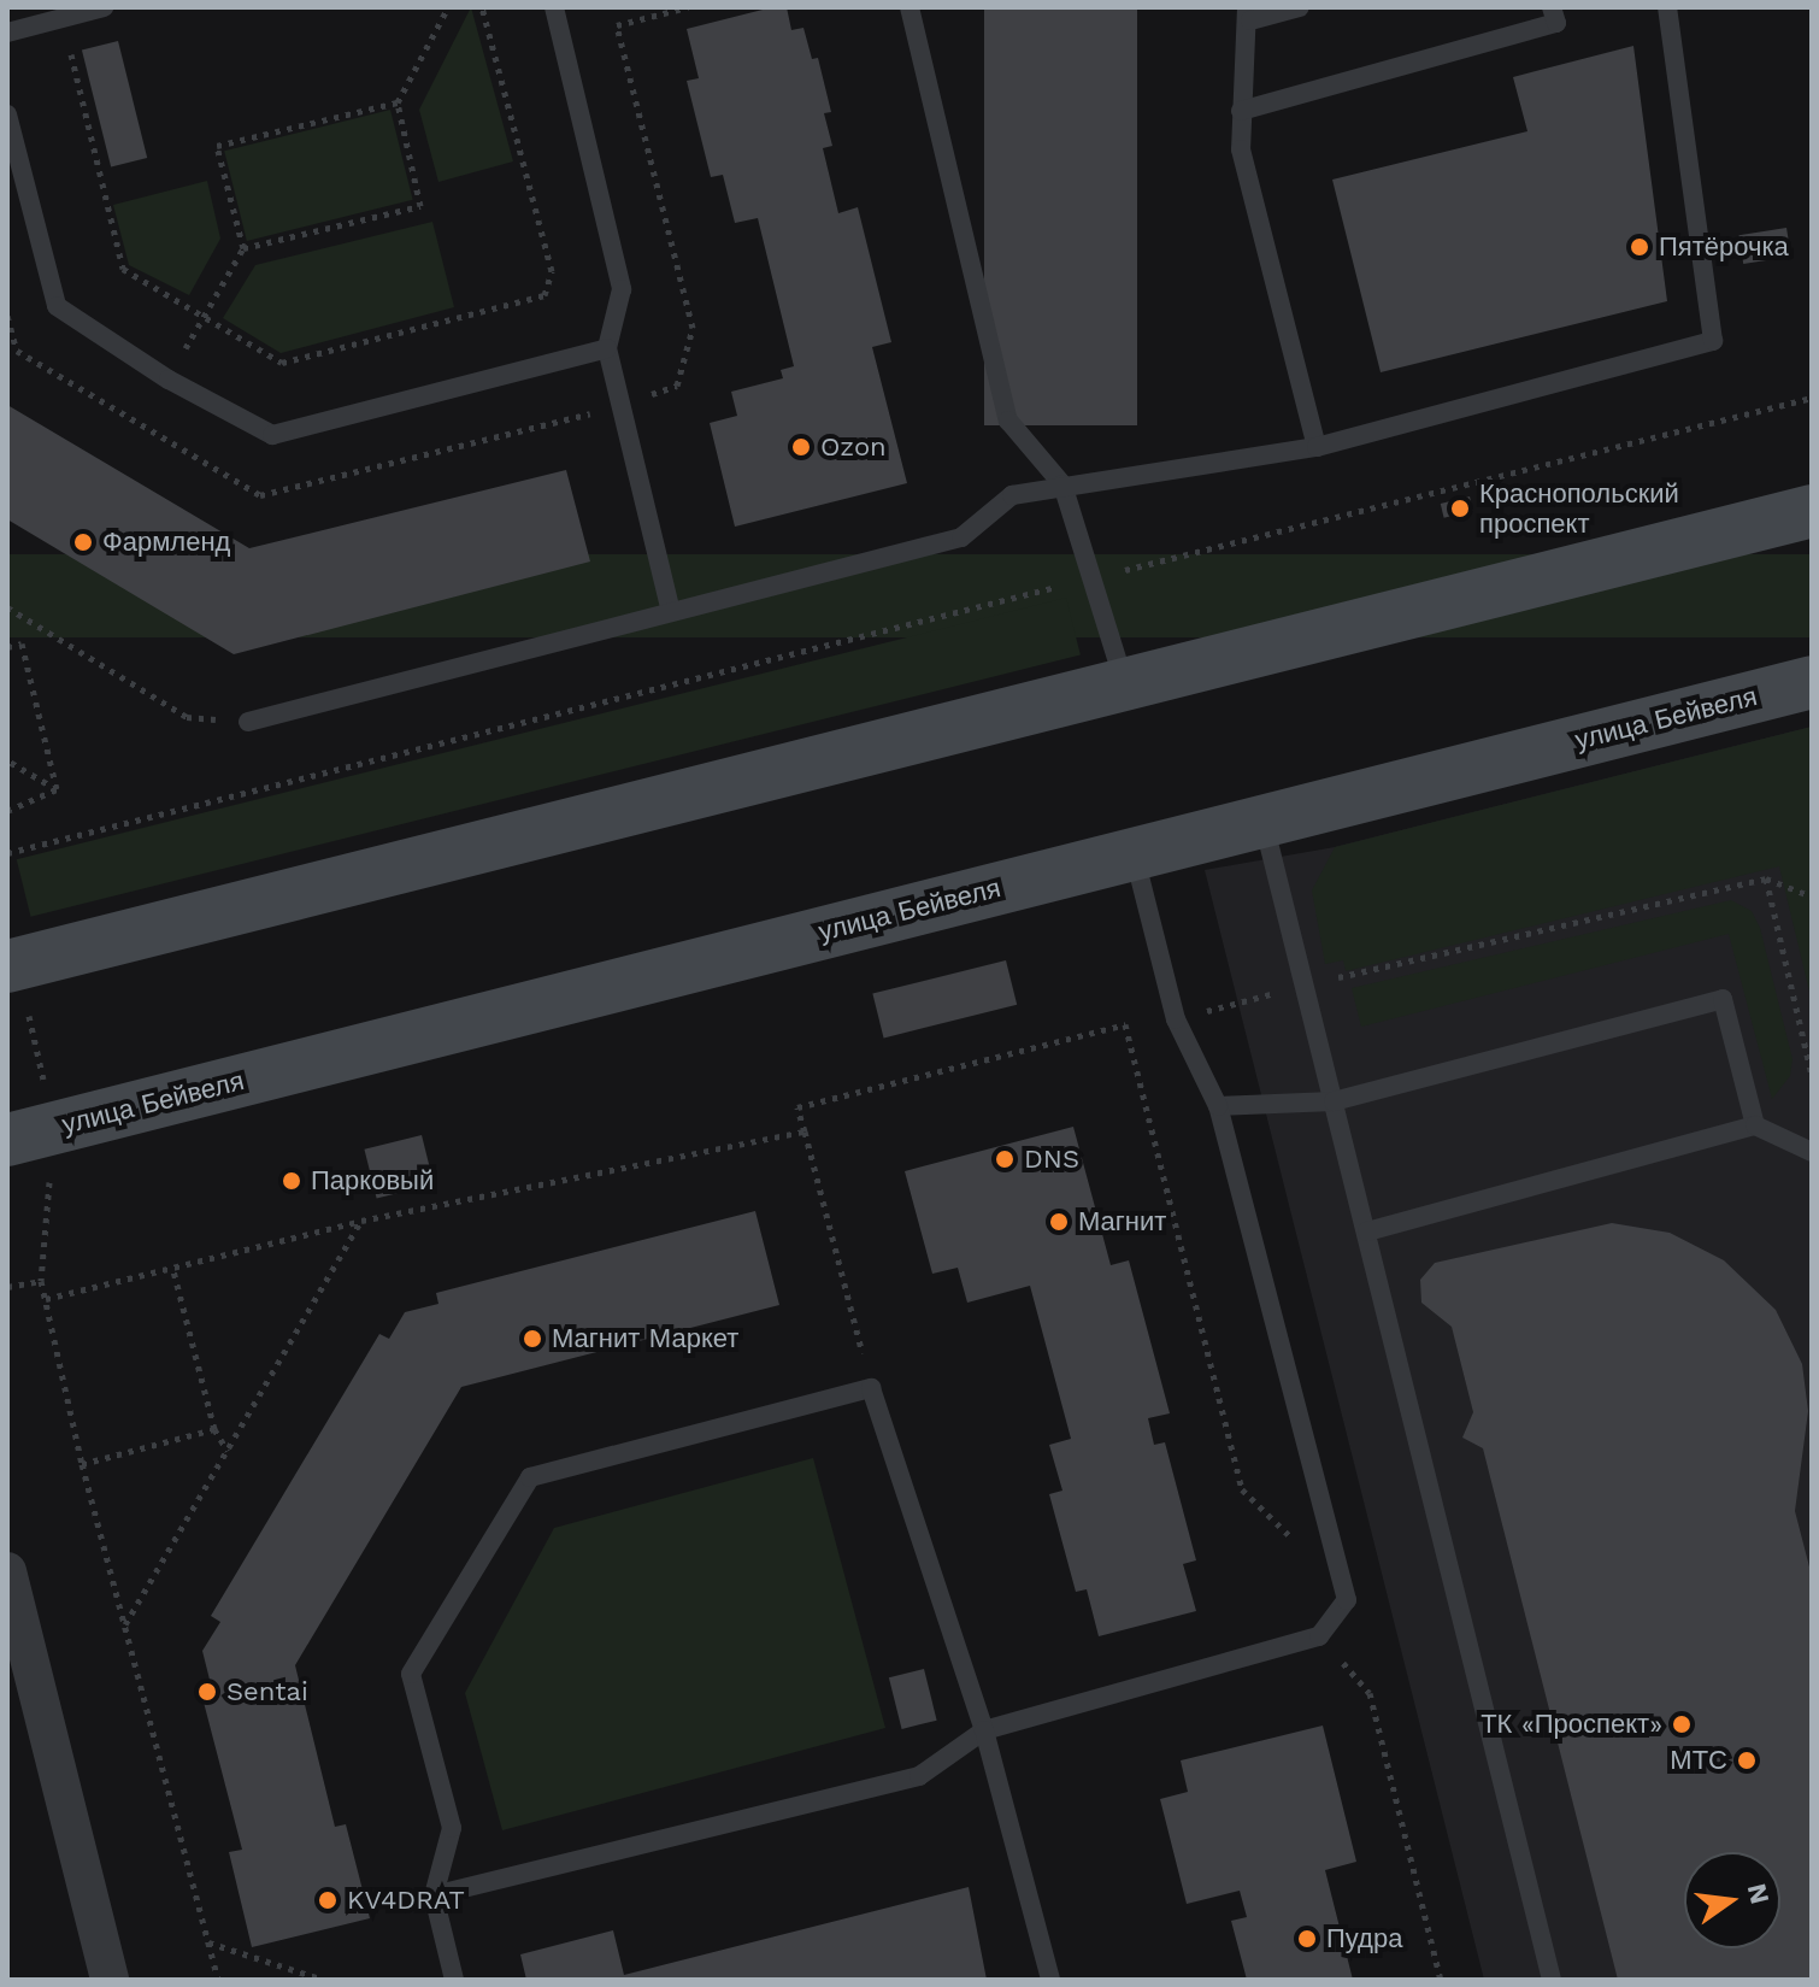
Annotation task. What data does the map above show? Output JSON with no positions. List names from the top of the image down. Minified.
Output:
{"streets":{"main road":["улица Бейвеля"]},"places":["Пятёрочка","Ozon","Краснопольский проспект","Фармленд","DNS","Парковый","Магнит","Магнит Маркет","Sentai","ТК «Проспект»","МТС","KV4DRAT","Пудра"],"north":"right"}
